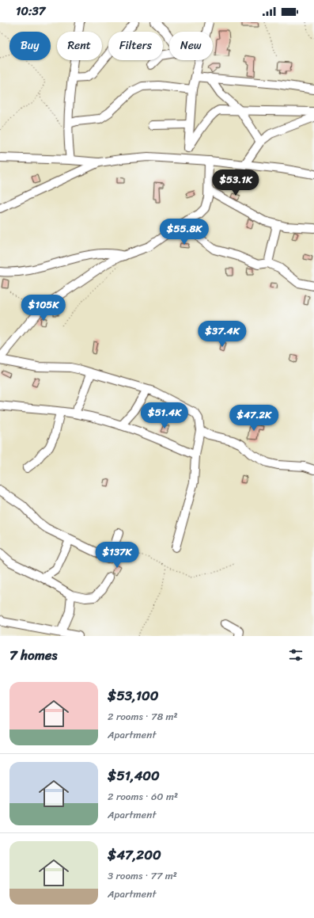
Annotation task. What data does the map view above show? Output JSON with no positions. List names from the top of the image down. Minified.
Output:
{"page":{"status":"10:37","chip":["Buy","Rent","Filters","New"],"price":["$53.1K","$55.8K","$105K","$37.4K","$51.4K","$47.2K","$137K"],"heading":"7 homes","list":[{"name":"$53,100","note":"2 rooms · 78 m² · Apartment"},{"name":"$51,400","note":"2 rooms · 60 m² · Apartment"},{"name":"$47,200","note":"3 rooms · 77 m² · Apartment"}]}}
